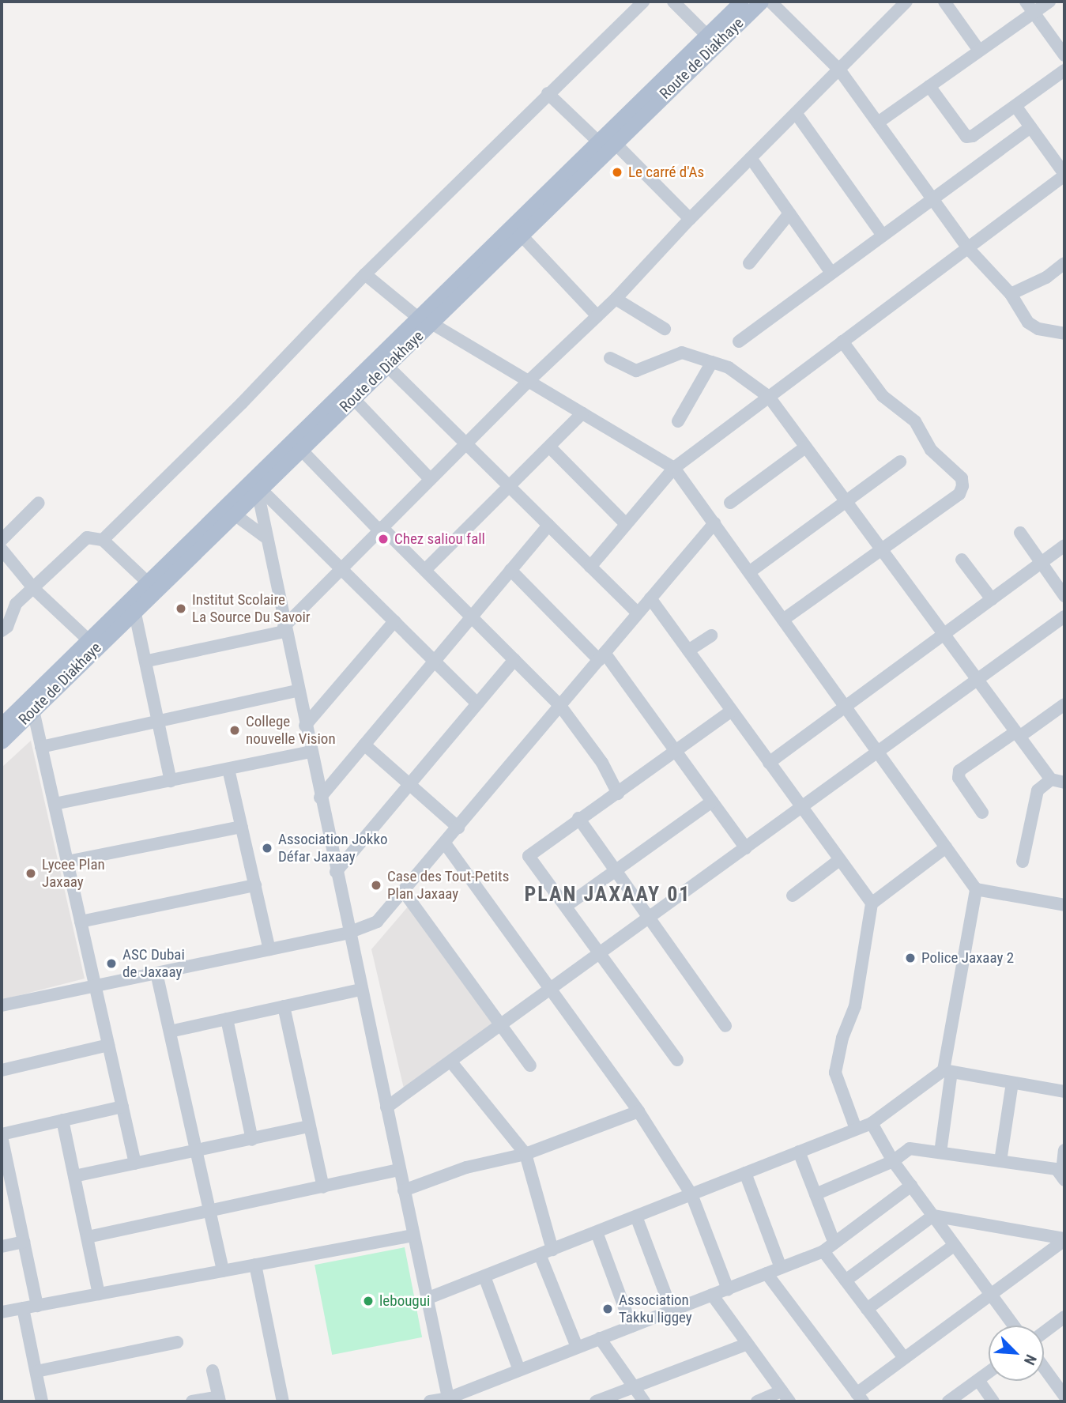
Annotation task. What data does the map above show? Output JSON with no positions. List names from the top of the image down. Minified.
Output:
{"streets":{"main road":["Route de Diakhaye"]},"districts":["PLAN JAXAAY 01"],"places":["Le carré d'As","Chez saliou fall","Institut Scolaire La Source Du Savoir","College nouvelle Vision","Association Jokko Défar Jaxaay","Lycee Plan Jaxaay","Case des Tout-Petits Plan Jaxaay","Police Jaxaay 2","ASC Dubai de Jaxaay","lebougui","Association Takku liggey"],"north":"bottom right"}
